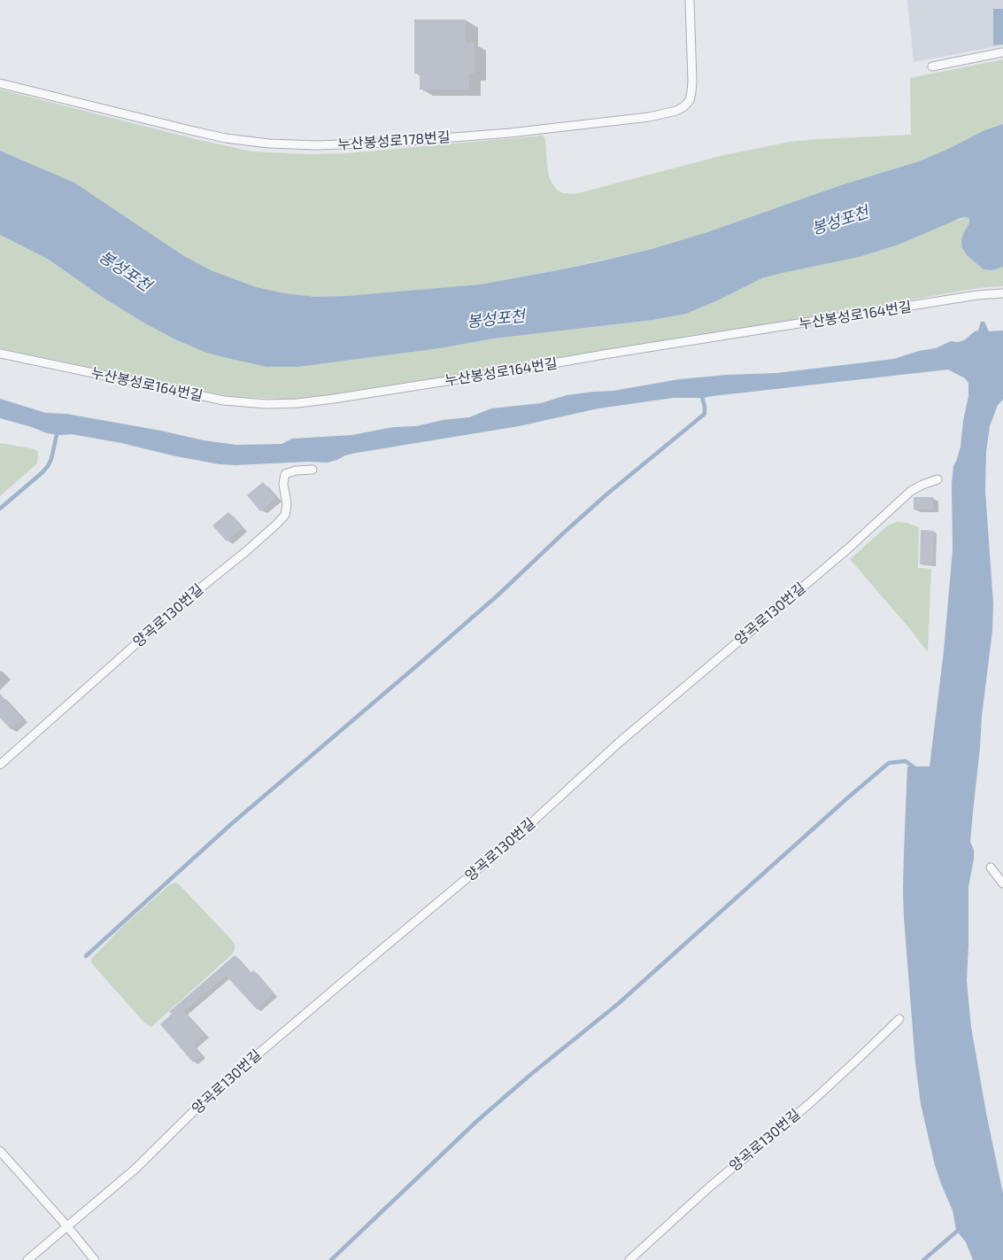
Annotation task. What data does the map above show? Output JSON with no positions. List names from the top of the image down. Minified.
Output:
{"streets":{"lane":["누산봉성로178번길","누산봉성로164번길","양곡로130번길"]},"water":["봉성포천"]}
